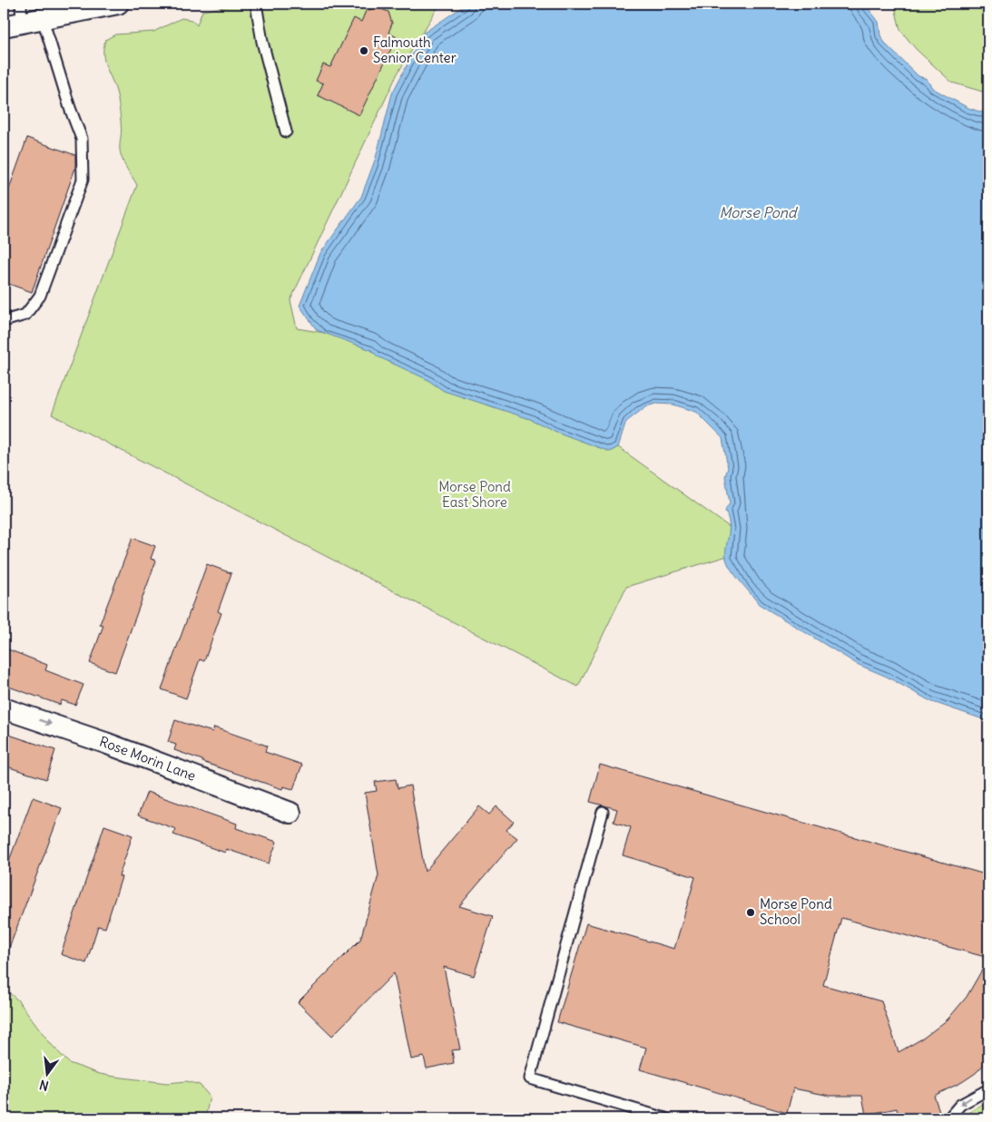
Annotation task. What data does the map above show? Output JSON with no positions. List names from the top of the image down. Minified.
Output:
{"streets":{"street":["Rose Morin Lane"]},"one_way":["Rose Morin Lane"],"water":["Morse Pond"],"parks":["Morse Pond East Shore"],"places":["Falmouth Senior Center","Morse Pond School"],"north":"bottom"}
